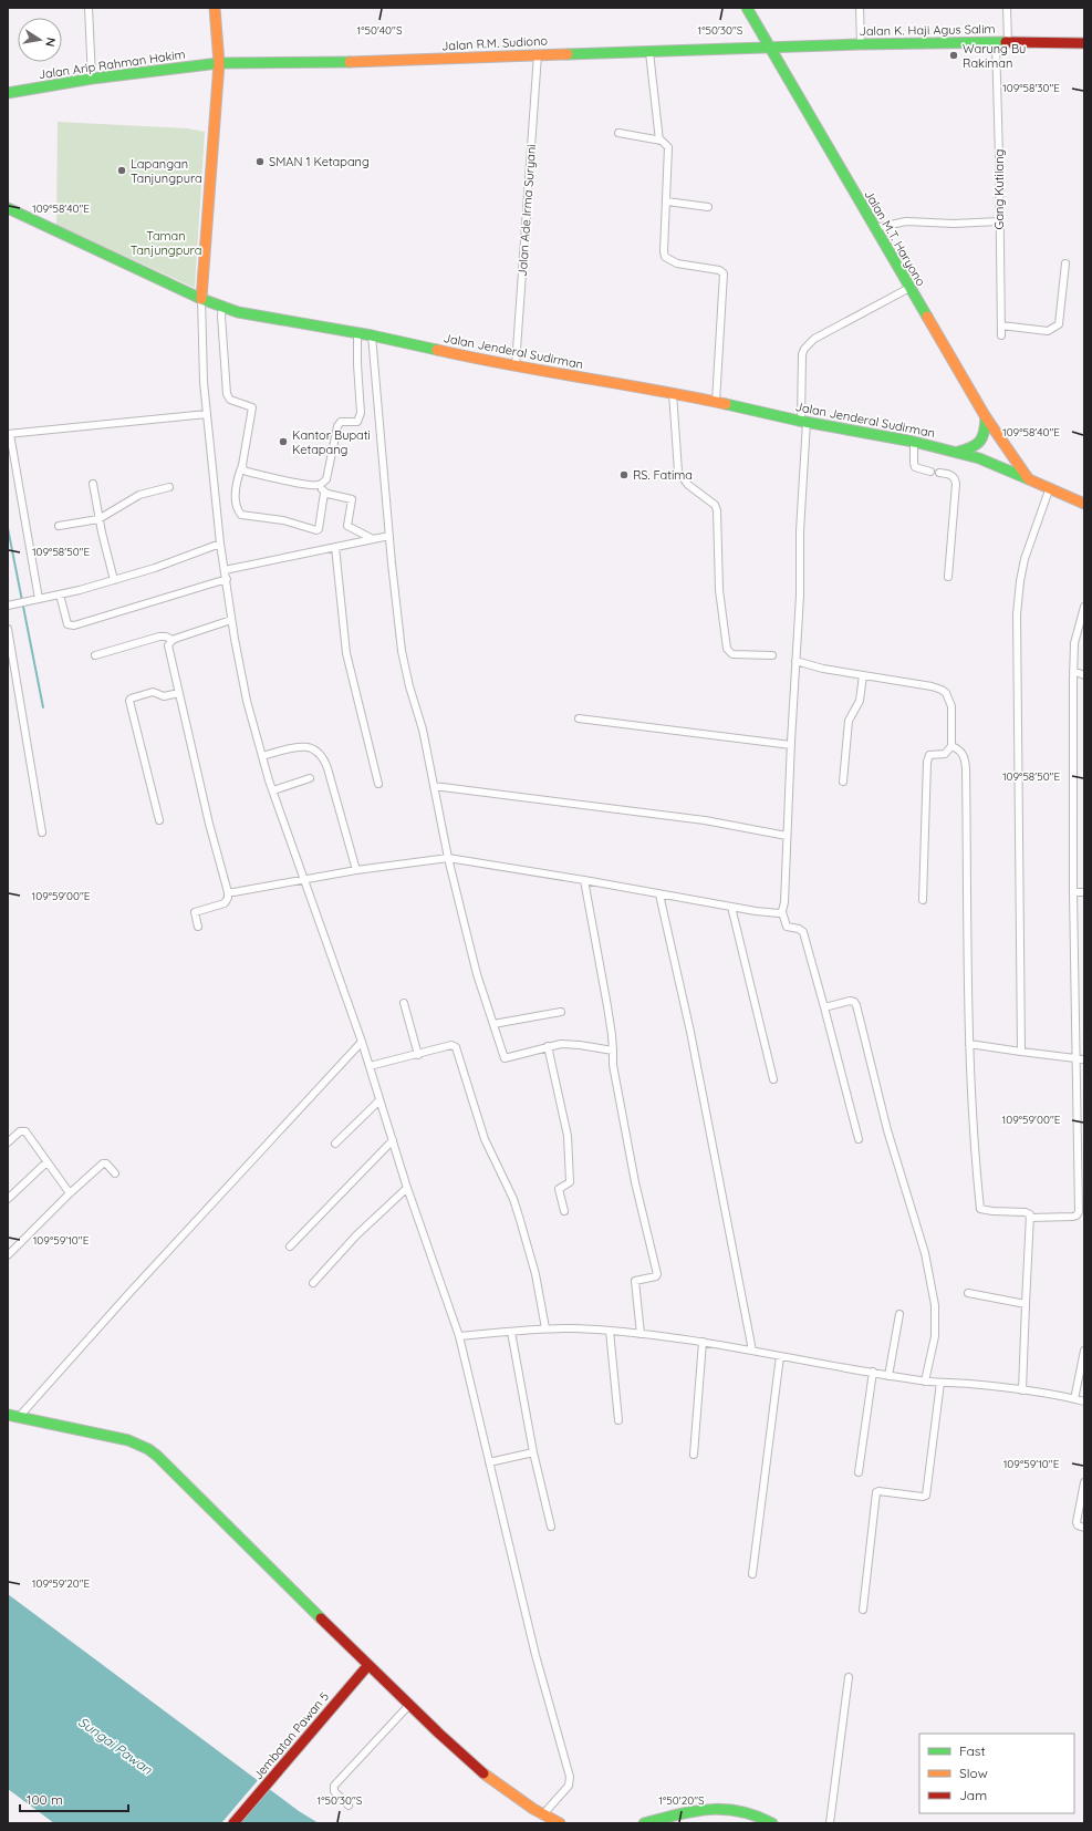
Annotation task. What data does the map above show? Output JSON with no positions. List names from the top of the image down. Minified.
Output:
{"streets":{"street":["Jalan K. Haji Agus Salim","Jalan R.M. Sudiono","Jalan Arip Rahman Hakim","Gang Kutilang","Jalan Ade Irma Suryani","Jalan M.T. Haryono","Jalan Jenderal Sudirman","Jembatan Pawan 5"]},"crossings":[["Jalan K. Haji Agus Salim","Jalan R.M. Sudiono"],["Jalan K. Haji Agus Salim","Gang Kutilang"],["Jalan K. Haji Agus Salim","Jalan M.T. Haryono"],["Jalan R.M. Sudiono","Jalan Arip Rahman Hakim"],["Jalan R.M. Sudiono","Jalan Ade Irma Suryani"],["Jalan R.M. Sudiono","Jalan M.T. Haryono"],["Jalan Ade Irma Suryani","Jalan Jenderal Sudirman"],["Jalan M.T. Haryono","Jalan Jenderal Sudirman"]],"water":["Sungai Pawan"],"parks":["Taman Tanjungpura"],"places":["Warung Bu Rakiman","SMAN 1 Ketapang","Lapangan Tanjungpura","Kantor Bupati Ketapang","RS. Fatima"],"legend":["Fast","Slow","Jam"],"scale_bar":"100 m","north":"right","coordinates":["1°50'40\"S","1°50'30\"S","109°58'30\"E","109°58'40\"E","109°58'50\"E","109°59'00\"E","109°59'10\"E","109°59'20\"E","1°50'20\"S"]}
